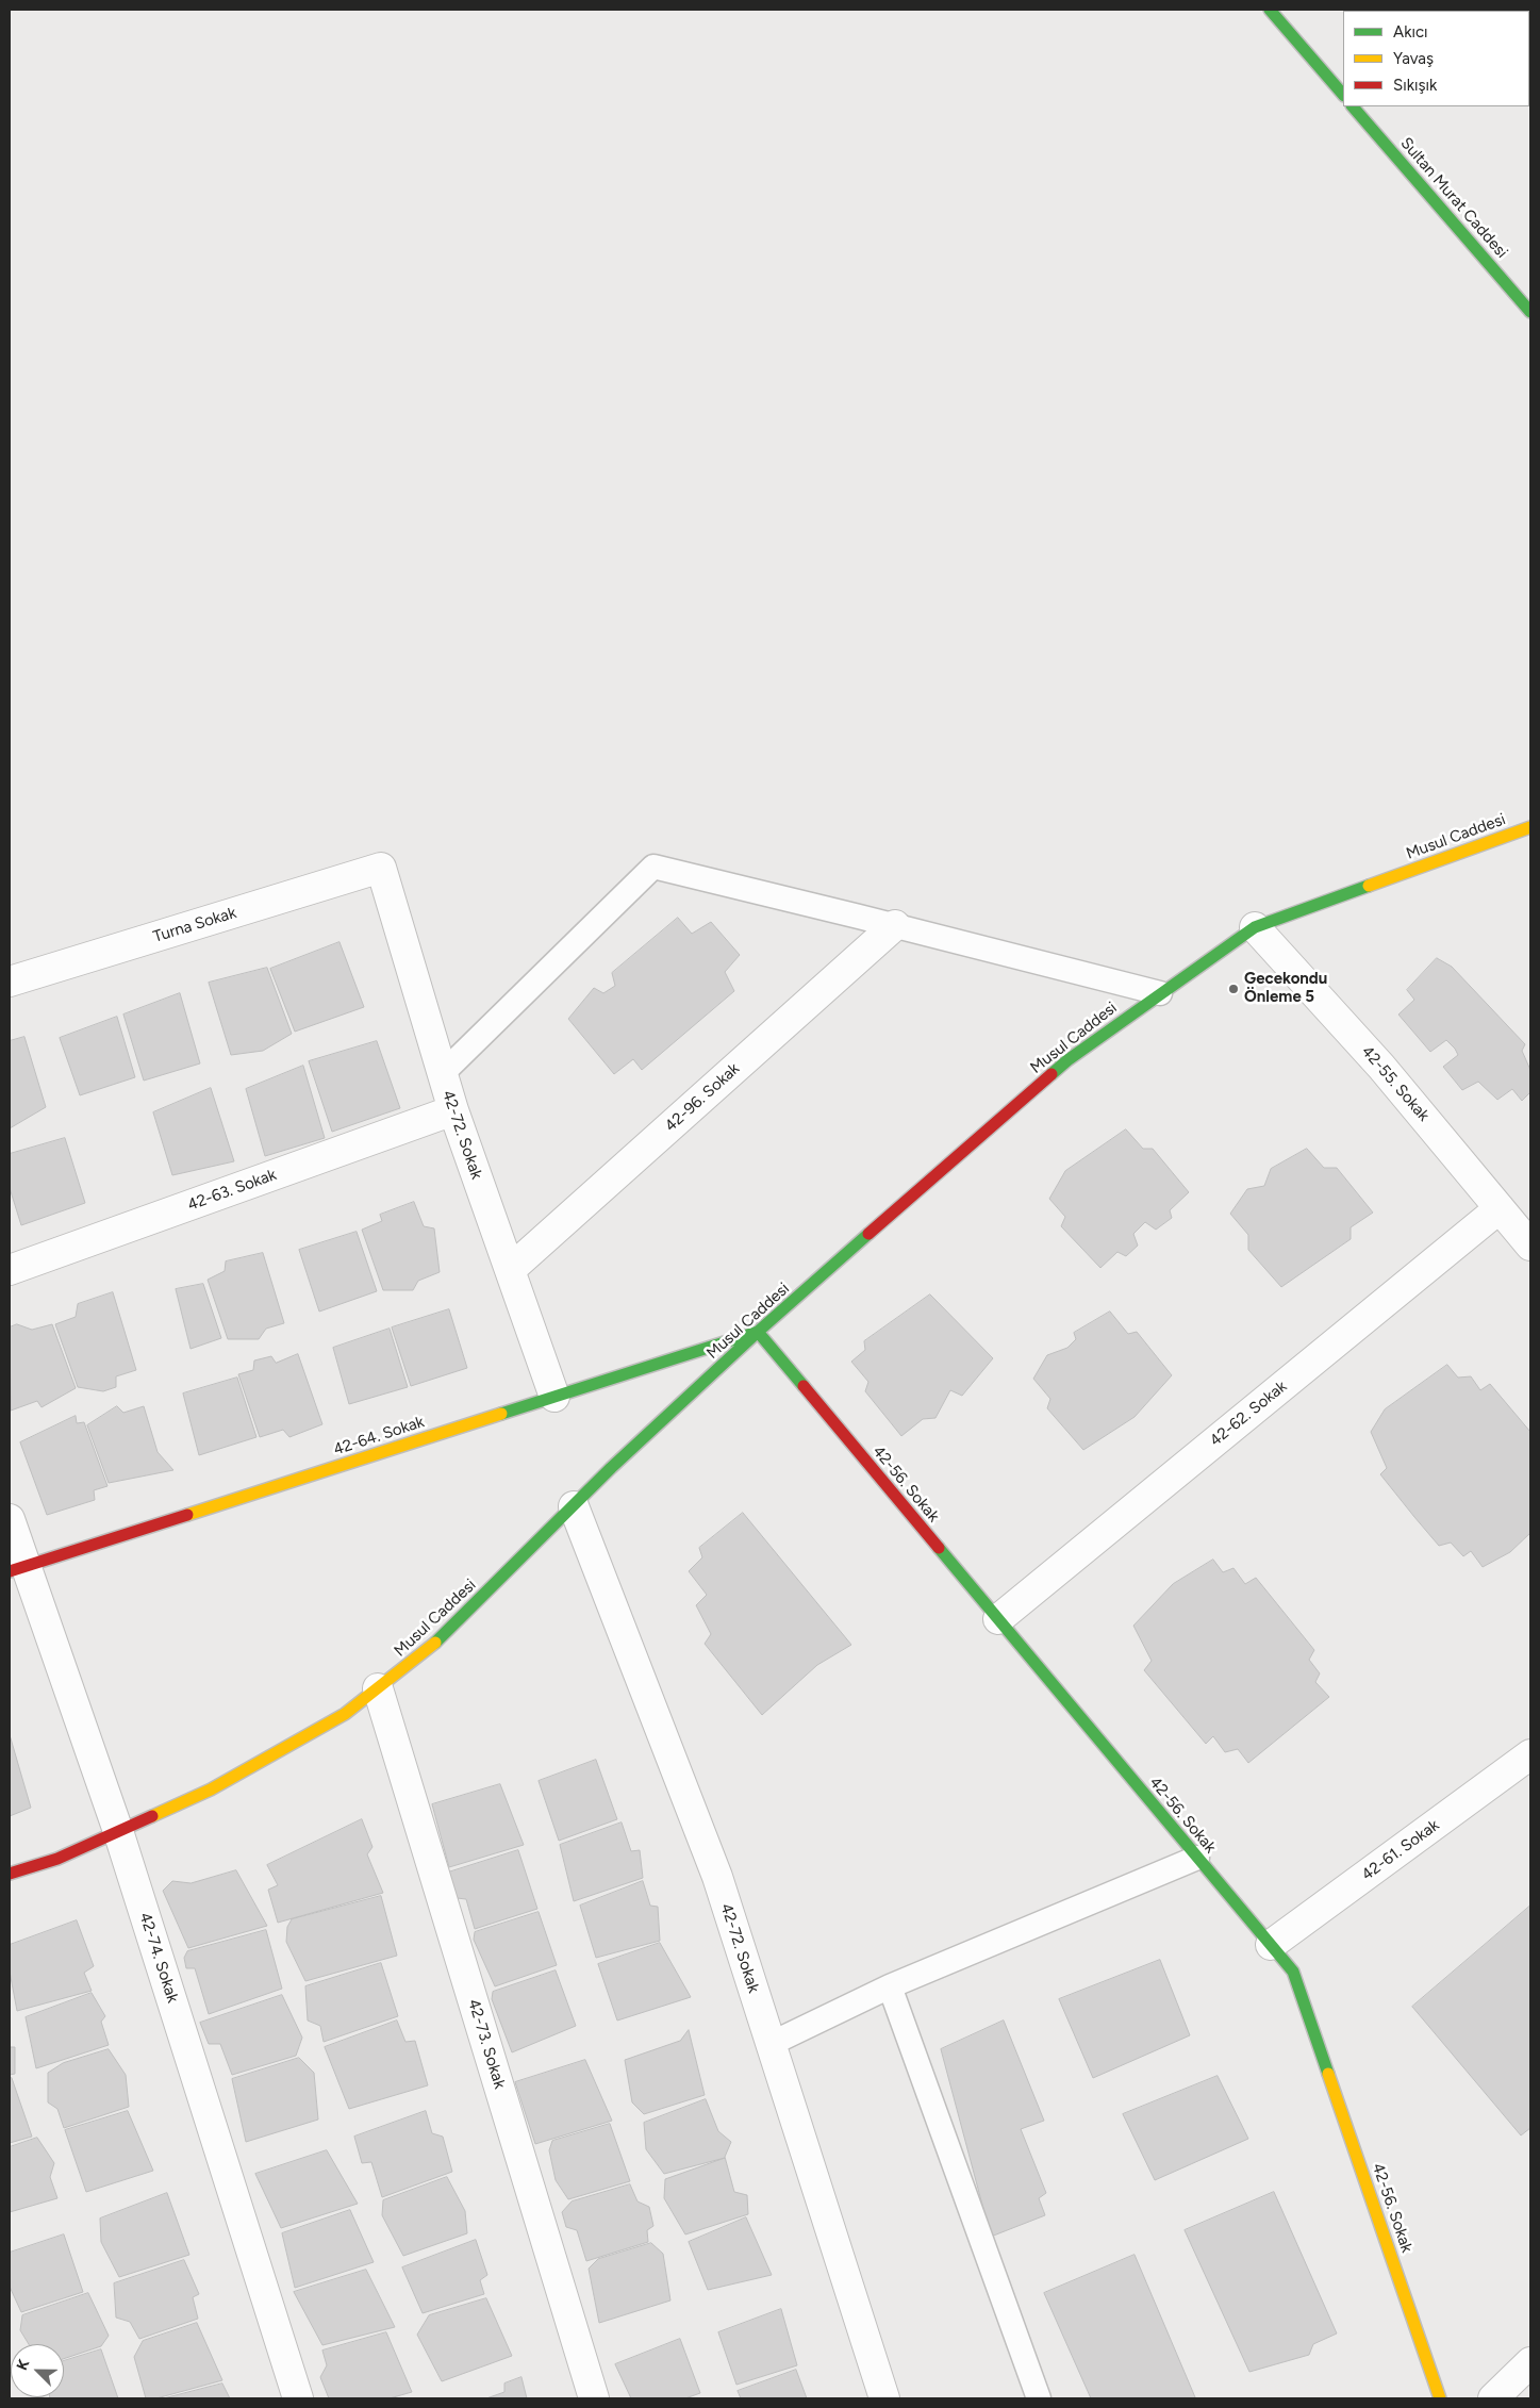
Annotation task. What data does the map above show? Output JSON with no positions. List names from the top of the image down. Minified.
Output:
{"streets":{"street":["Sultan Murat Caddesi","Musul Caddesi","Turna Sokak","42-55. Sokak","42-96. Sokak","42-72. Sokak","42-63. Sokak","42-62. Sokak","42-64. Sokak","42-56. Sokak","42-61. Sokak","42-74. Sokak","42-73. Sokak"]},"crossings":[["Musul Caddesi","42-55. Sokak"],["Musul Caddesi","42-72. Sokak"],["Musul Caddesi","42-64. Sokak"],["Musul Caddesi","42-56. Sokak"],["Musul Caddesi","42-74. Sokak"],["Musul Caddesi","42-73. Sokak"],["Turna Sokak","42-72. Sokak"],["42-55. Sokak","42-62. Sokak"],["42-96. Sokak","42-72. Sokak"],["42-72. Sokak","42-63. Sokak"],["42-72. Sokak","42-64. Sokak"],["42-62. Sokak","42-56. Sokak"],["42-64. Sokak","42-56. Sokak"],["42-64. Sokak","42-74. Sokak"],["42-56. Sokak","42-61. Sokak"]],"places":["Gecekondu Önleme 5"],"legend":["Akıcı","Yavaş","Sıkışık"],"north":"top left"}
